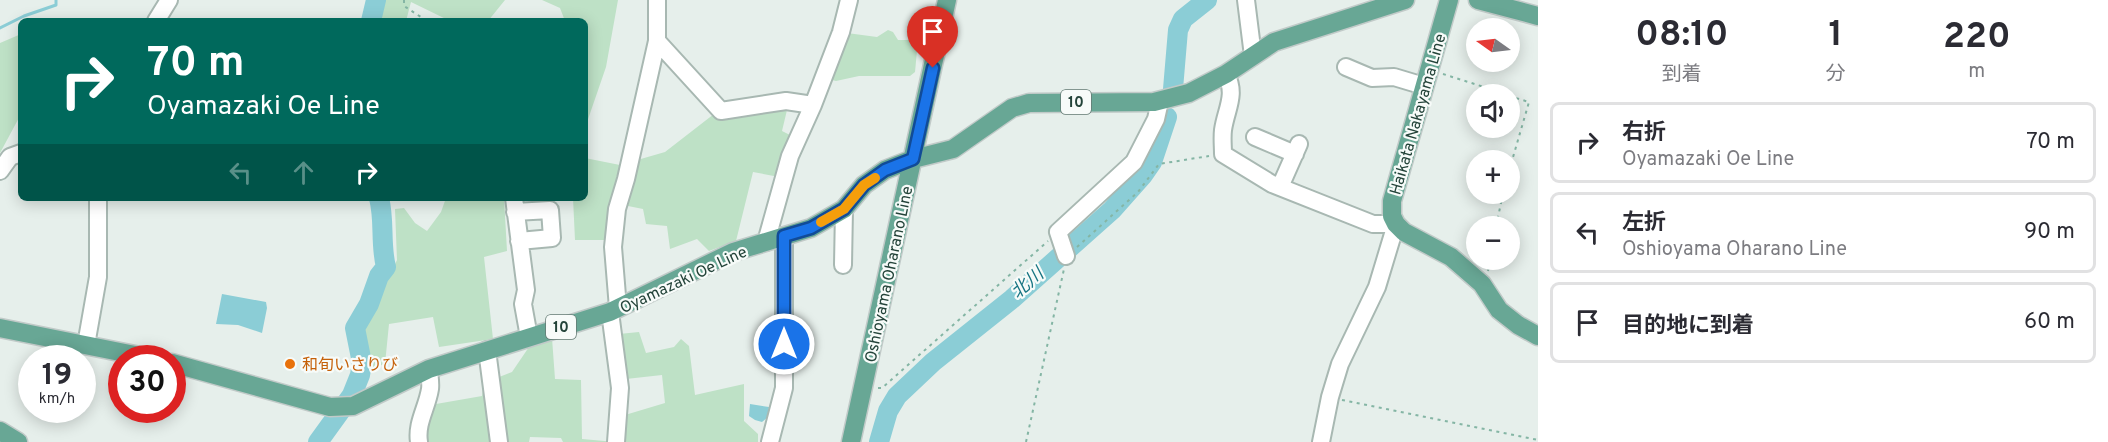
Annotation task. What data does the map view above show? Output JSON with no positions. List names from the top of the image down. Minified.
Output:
{"streets":{"main road":["10","Haikata Nakayama Line","Oshioyama Oharano Line","Oyamazaki Oe Line"]},"crossings":[["Oshioyama Oharano Line","Oyamazaki Oe Line"]],"water":["北川"],"places":["和旬いさりび"],"north":"left","page":{"eta":["08:10","到着","1","分","220","m"],"map_buttons":["+","−"],"turn":["70 m","Oyamazaki Oe Line"],"list":[{"name":"右折","note":"Oyamazaki Oe Line","value":"70 m"},{"name":"左折","note":"Oshioyama Oharano Line","value":"90 m"},{"name":"目的地に到着","value":"60 m"}],"speed":"19 km/h","limit":"30"}}
